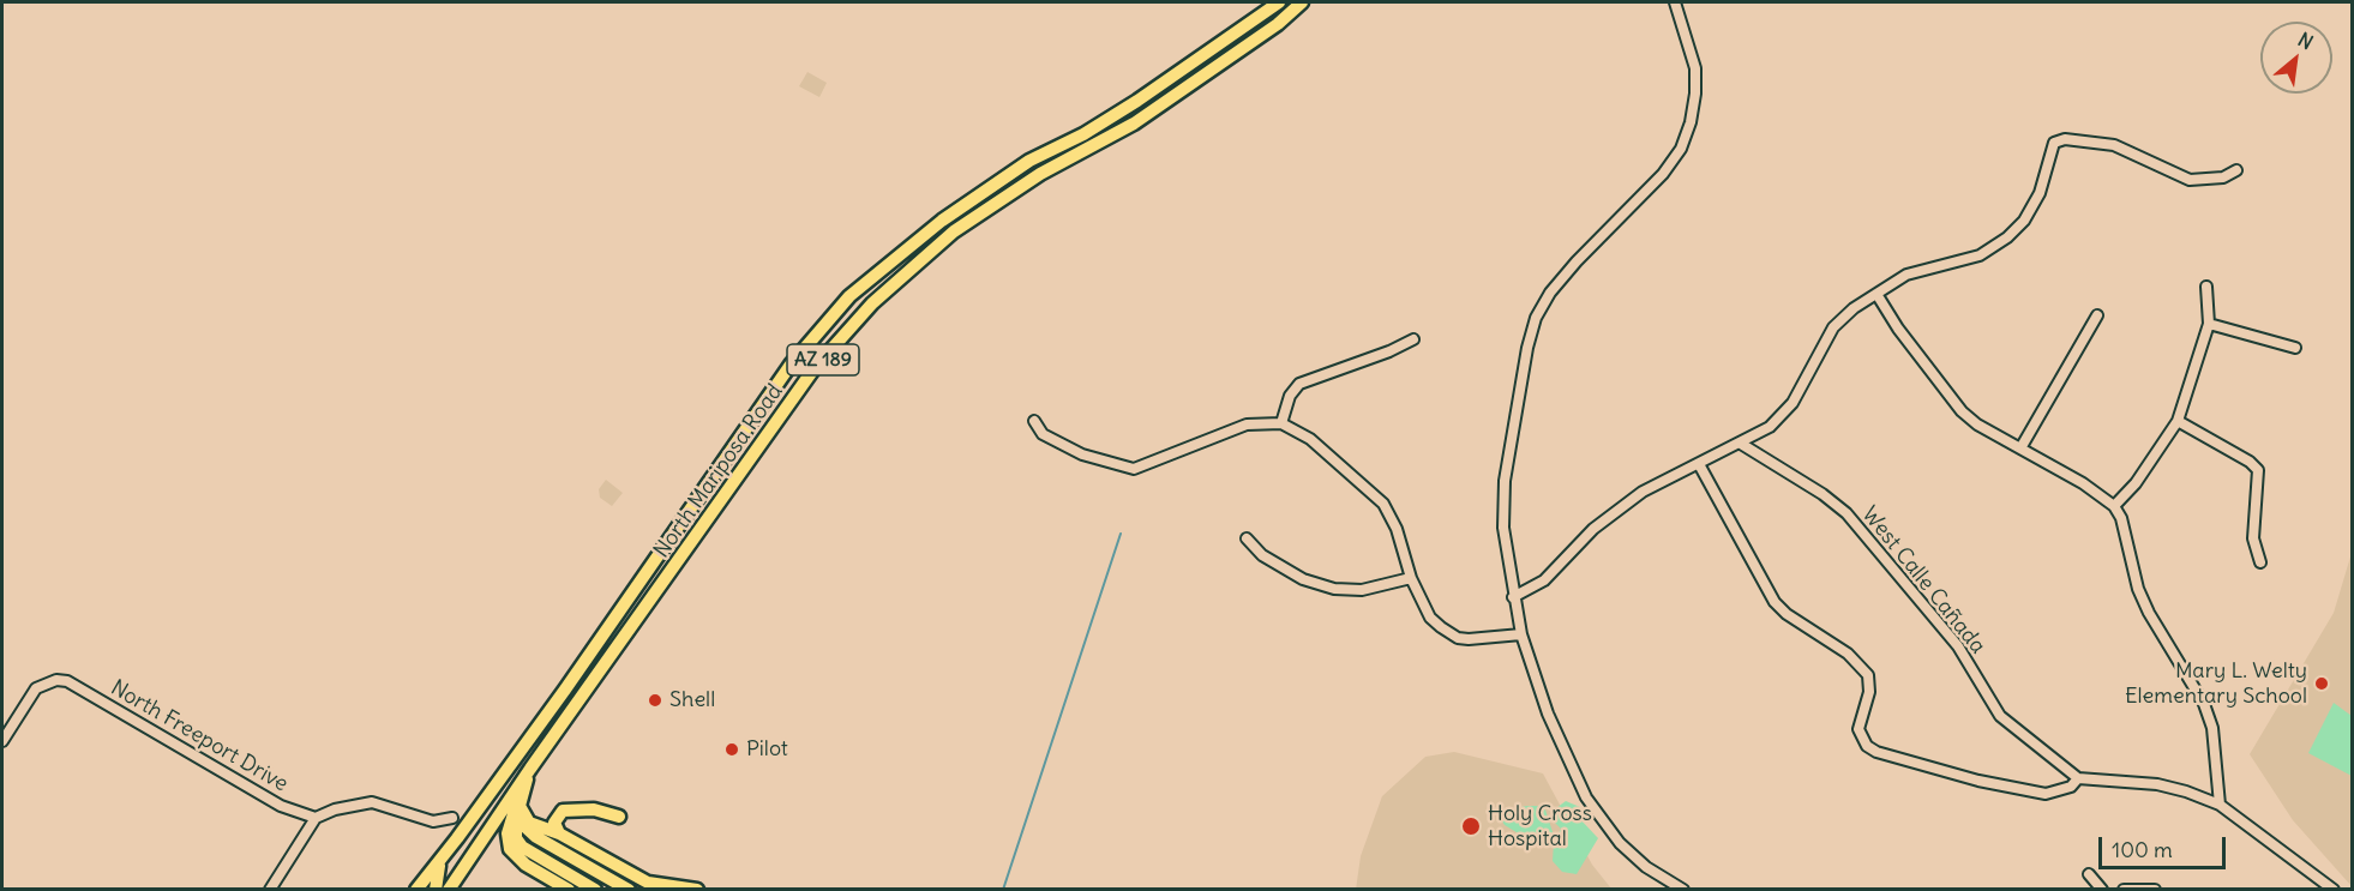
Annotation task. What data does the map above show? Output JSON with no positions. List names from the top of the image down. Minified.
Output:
{"streets":{"highway":["AZ 189","North Mariposa Road"],"street":["West Calle Cañada","North Freeport Drive"]},"crossings":[["AZ 189","North Mariposa Road"]],"places":["Mary L. Welty Elementary School","Shell","Pilot","Holy Cross Hospital"],"scale_bar":"100 m","north":"top right"}
